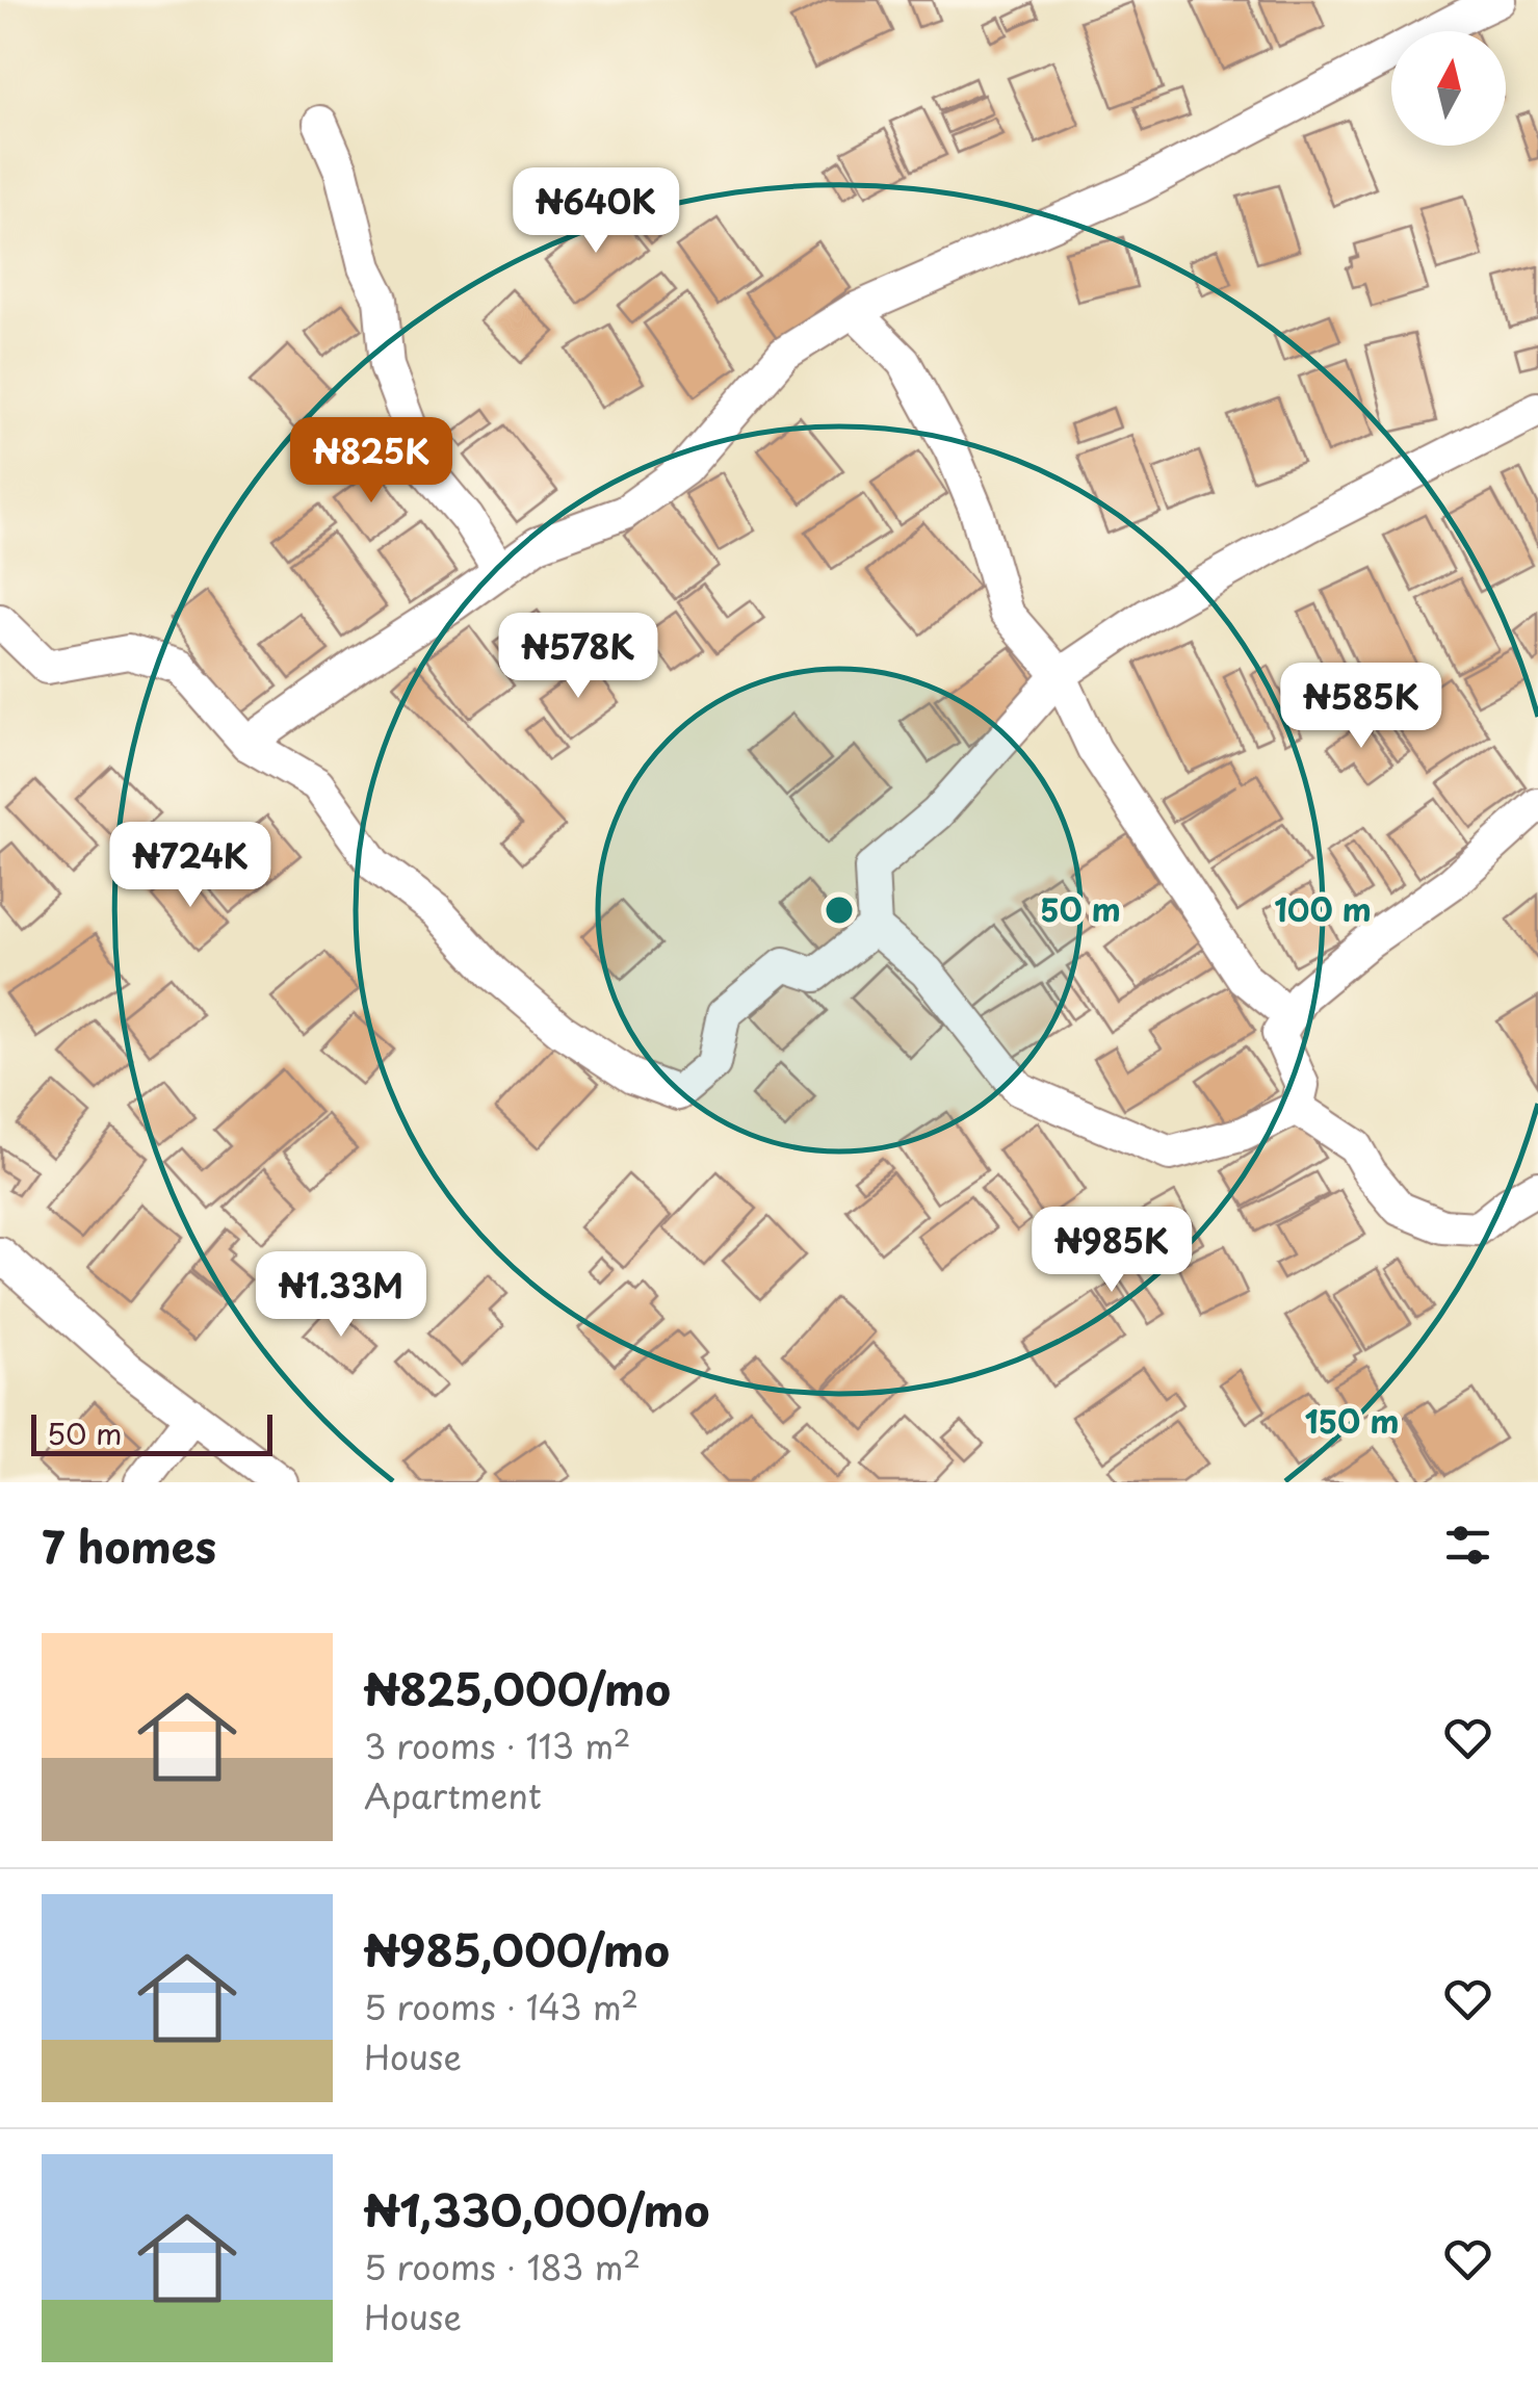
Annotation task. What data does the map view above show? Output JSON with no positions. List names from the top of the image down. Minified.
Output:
{"scale_bar":"50 m","north":"top","page":{"price":["₦640K","₦825K","₦578K","₦585K","₦724K","₦985K","₦1.33M"],"scale":"50 m","heading":"7 homes","list":[{"name":"₦825,000/mo","note":"3 rooms · 113 m² · Apartment"},{"name":"₦985,000/mo","note":"5 rooms · 143 m² · House"},{"name":"₦1,330,000/mo","note":"5 rooms · 183 m² · House"}]},"rings":["50 m","100 m","150 m"]}
